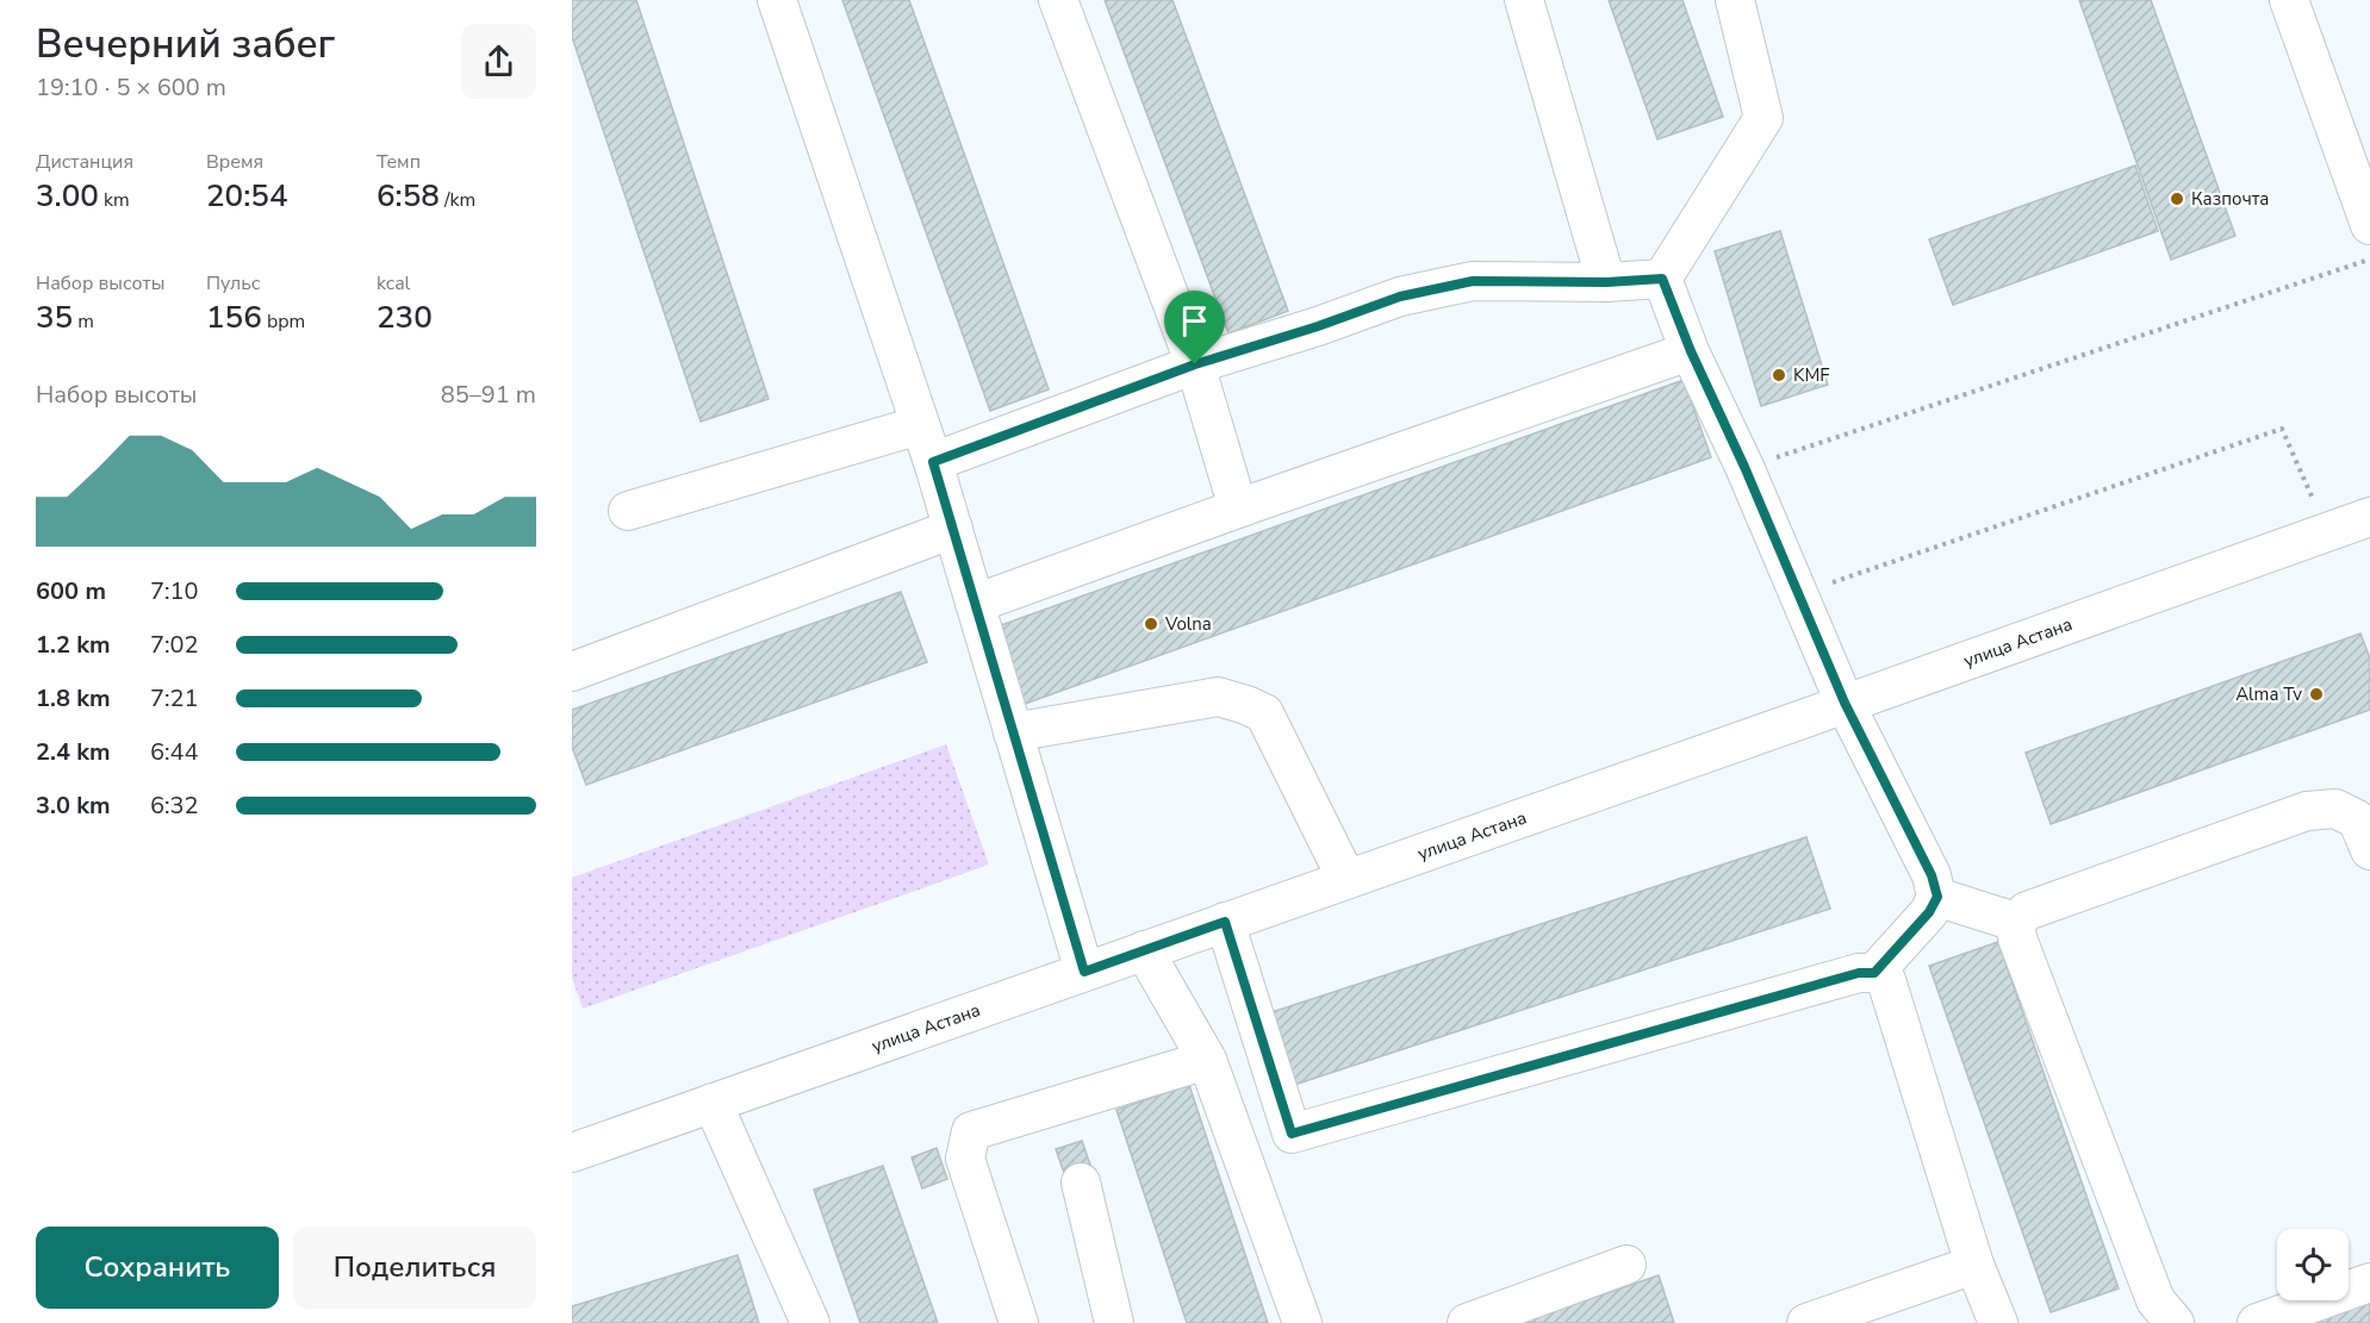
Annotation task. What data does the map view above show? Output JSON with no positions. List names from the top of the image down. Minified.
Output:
{"streets":{"street":["улица Астана"]},"places":["Казпочта","KMF","Volna","Alma Tv"],"page":{"heading":["Вечерний забег","19:10 · 5 × 600 m"],"stats":[["Дистанция","3.00 km"],["Время","20:54"],["Темп","6:58 /km"],["Набор высоты","35 m"],["Пульс","156 bpm"],["kcal","230"]],"chart":["Набор высоты","85–91 m"],"list":[{"name":"600 m","note":"7:10"},{"name":"1.2 km","note":"7:02"},{"name":"1.8 km","note":"7:21"},{"name":"2.4 km","note":"6:44"},{"name":"3.0 km","note":"6:32"}],"buttons":["Сохранить","Поделиться"]}}
